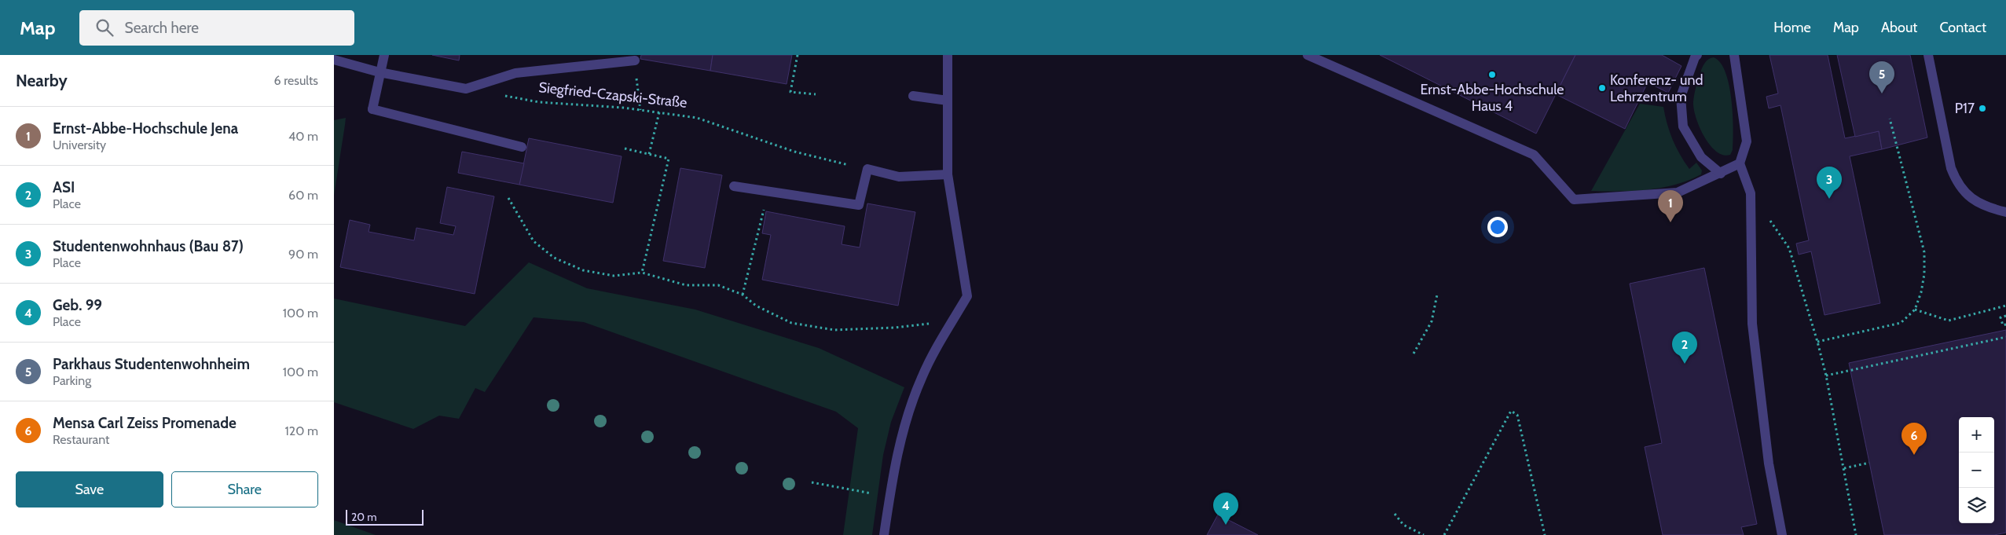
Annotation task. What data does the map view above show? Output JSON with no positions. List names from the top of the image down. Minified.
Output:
{"streets":{"street":["Siegfried-Czapski-Straße"]},"places":["Ernst-Abbe-Hochschule Haus 4","Konferenz- und Lehrzentrum","P17"],"scale_bar":"20 m","page":{"header":"Map","search":"Search here","nav":["Home","Map","About","Contact"],"heading":["Nearby","6 results"],"pins":["5","3","1","2","6","4"],"list":[{"mark":"1","name":"Ernst-Abbe-Hochschule Jena","note":"University","value":"40 m"},{"mark":"2","name":"ASI","note":"Place","value":"60 m"},{"mark":"3","name":"Studentenwohnhaus (Bau 87)","note":"Place","value":"90 m"},{"mark":"4","name":"Geb. 99","note":"Place","value":"100 m"},{"mark":"5","name":"Parkhaus Studentenwohnheim","note":"Parking","value":"100 m"},{"mark":"6","name":"Mensa Carl Zeiss Promenade","note":"Restaurant","value":"120 m"}],"map_buttons":["+","−"],"buttons":["Save","Share"],"scale":"20 m"}}
